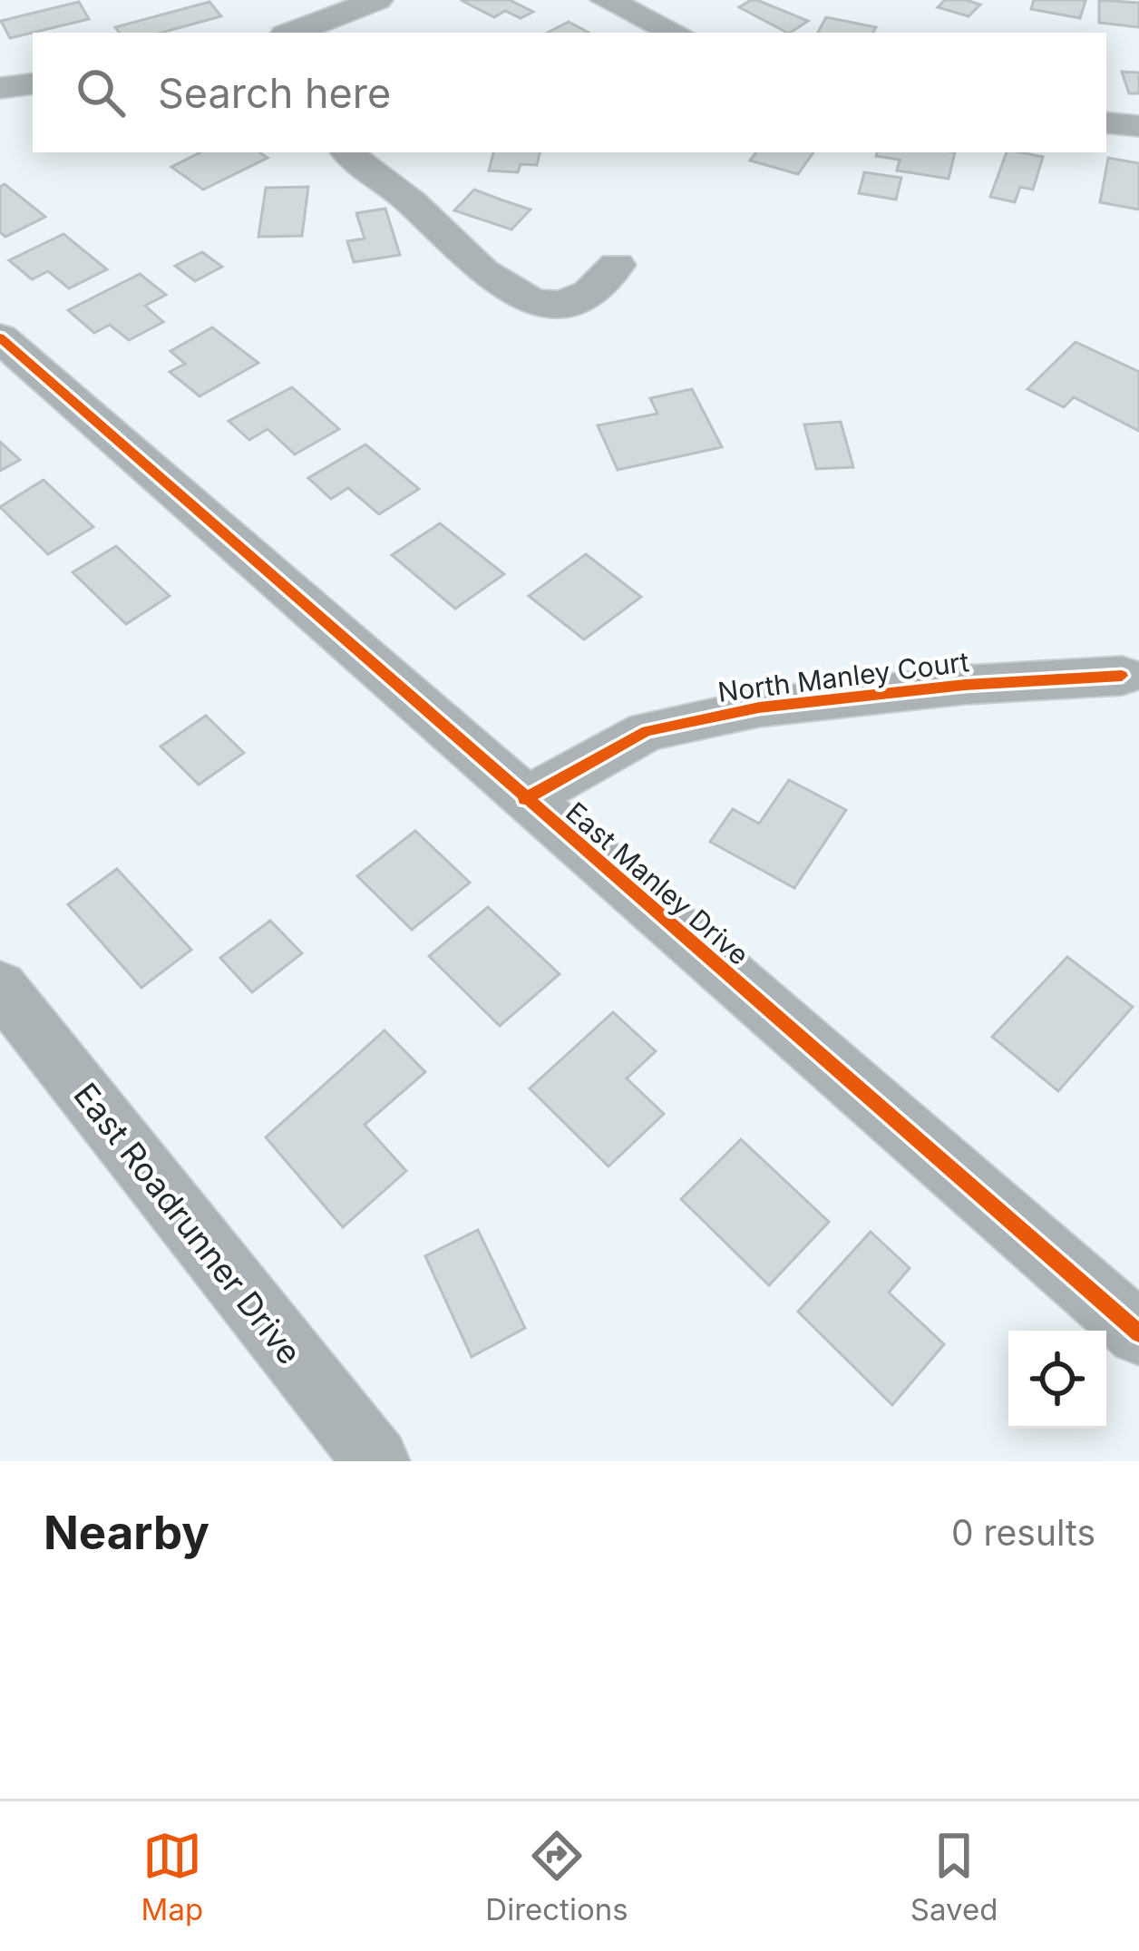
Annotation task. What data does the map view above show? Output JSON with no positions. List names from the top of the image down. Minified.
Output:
{"streets":{"street":["North Manley Court","East Manley Drive","East Roadrunner Drive"]},"crossings":[["North Manley Court","East Manley Drive"]],"page":{"search":"Search here","heading":["Nearby","0 results"],"nav":["Map","Directions","Saved"]}}
